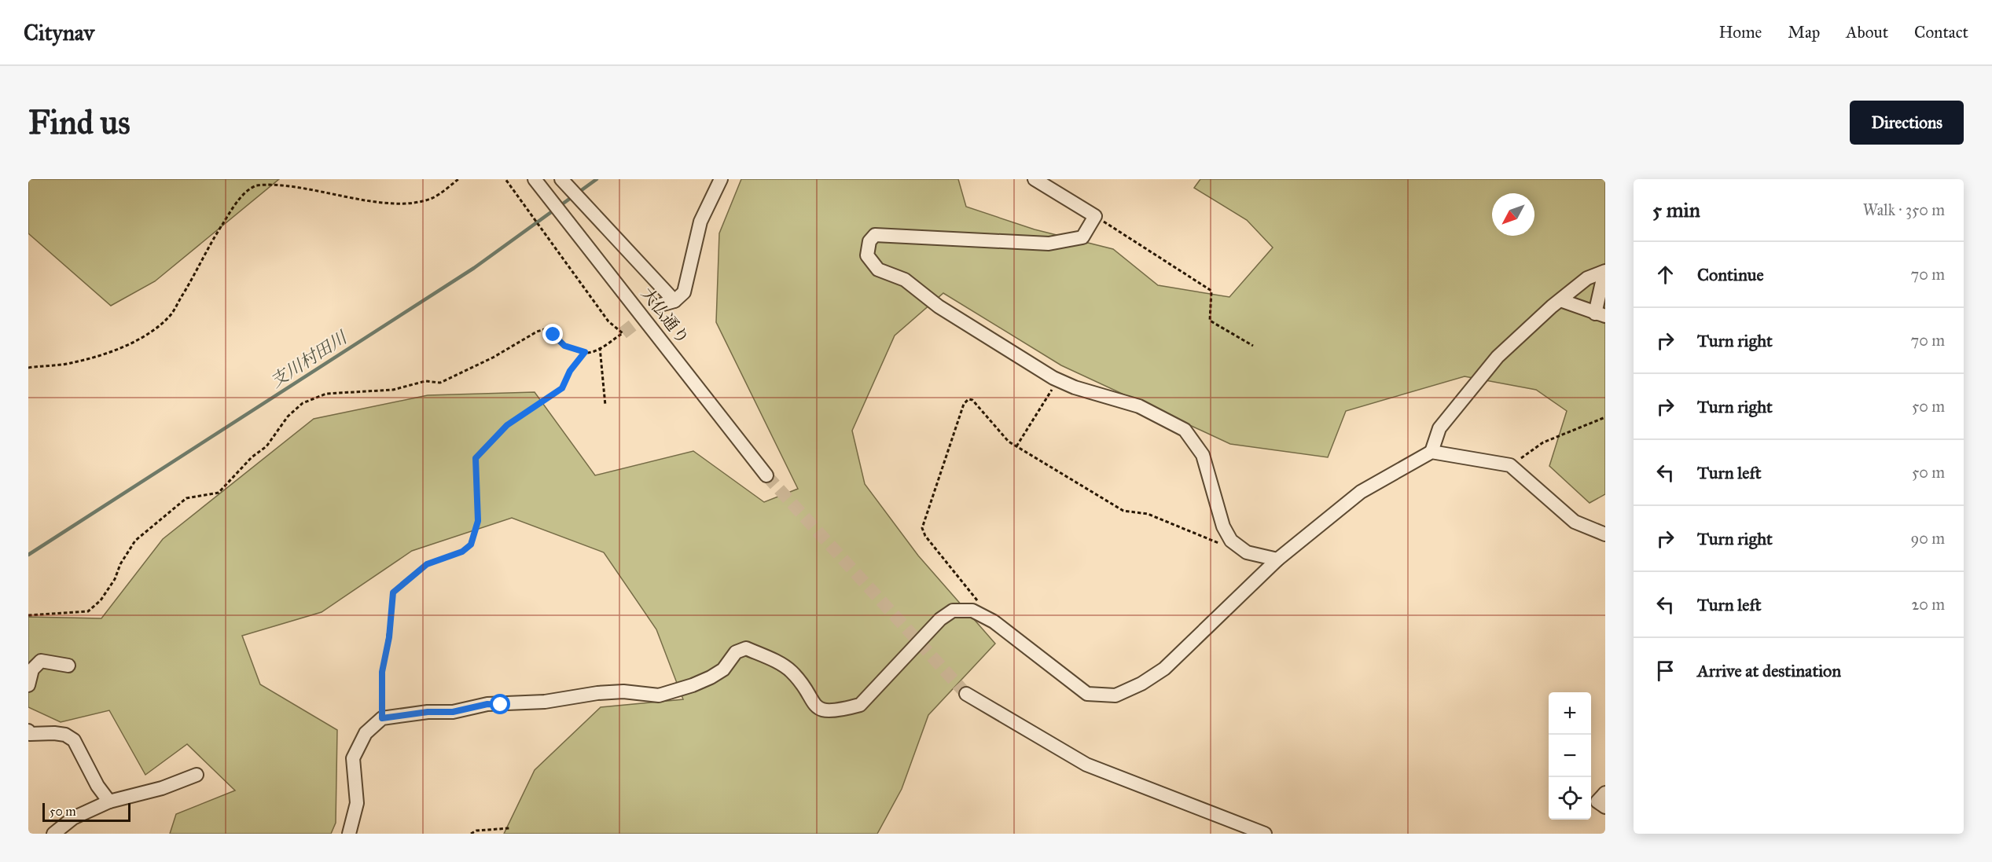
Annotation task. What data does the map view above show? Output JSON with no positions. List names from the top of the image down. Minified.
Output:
{"streets":{"street":["大仏通り"]},"water":["支川村田川"],"scale_bar":"50 m","north":"bottom left","page":{"header":"Citynav","nav":["Home","Map","About","Contact"],"buttons":"Directions","title":"Find us","heading":["5 min","Walk · 350 m"],"list":[["Continue","70 m"],["Turn right","70 m"],["Turn right","50 m"],["Turn left","50 m"],["Turn right","90 m"],["Turn left","20 m"],"Arrive at destination"],"map_buttons":["+","−"],"scale":"50 m"}}
